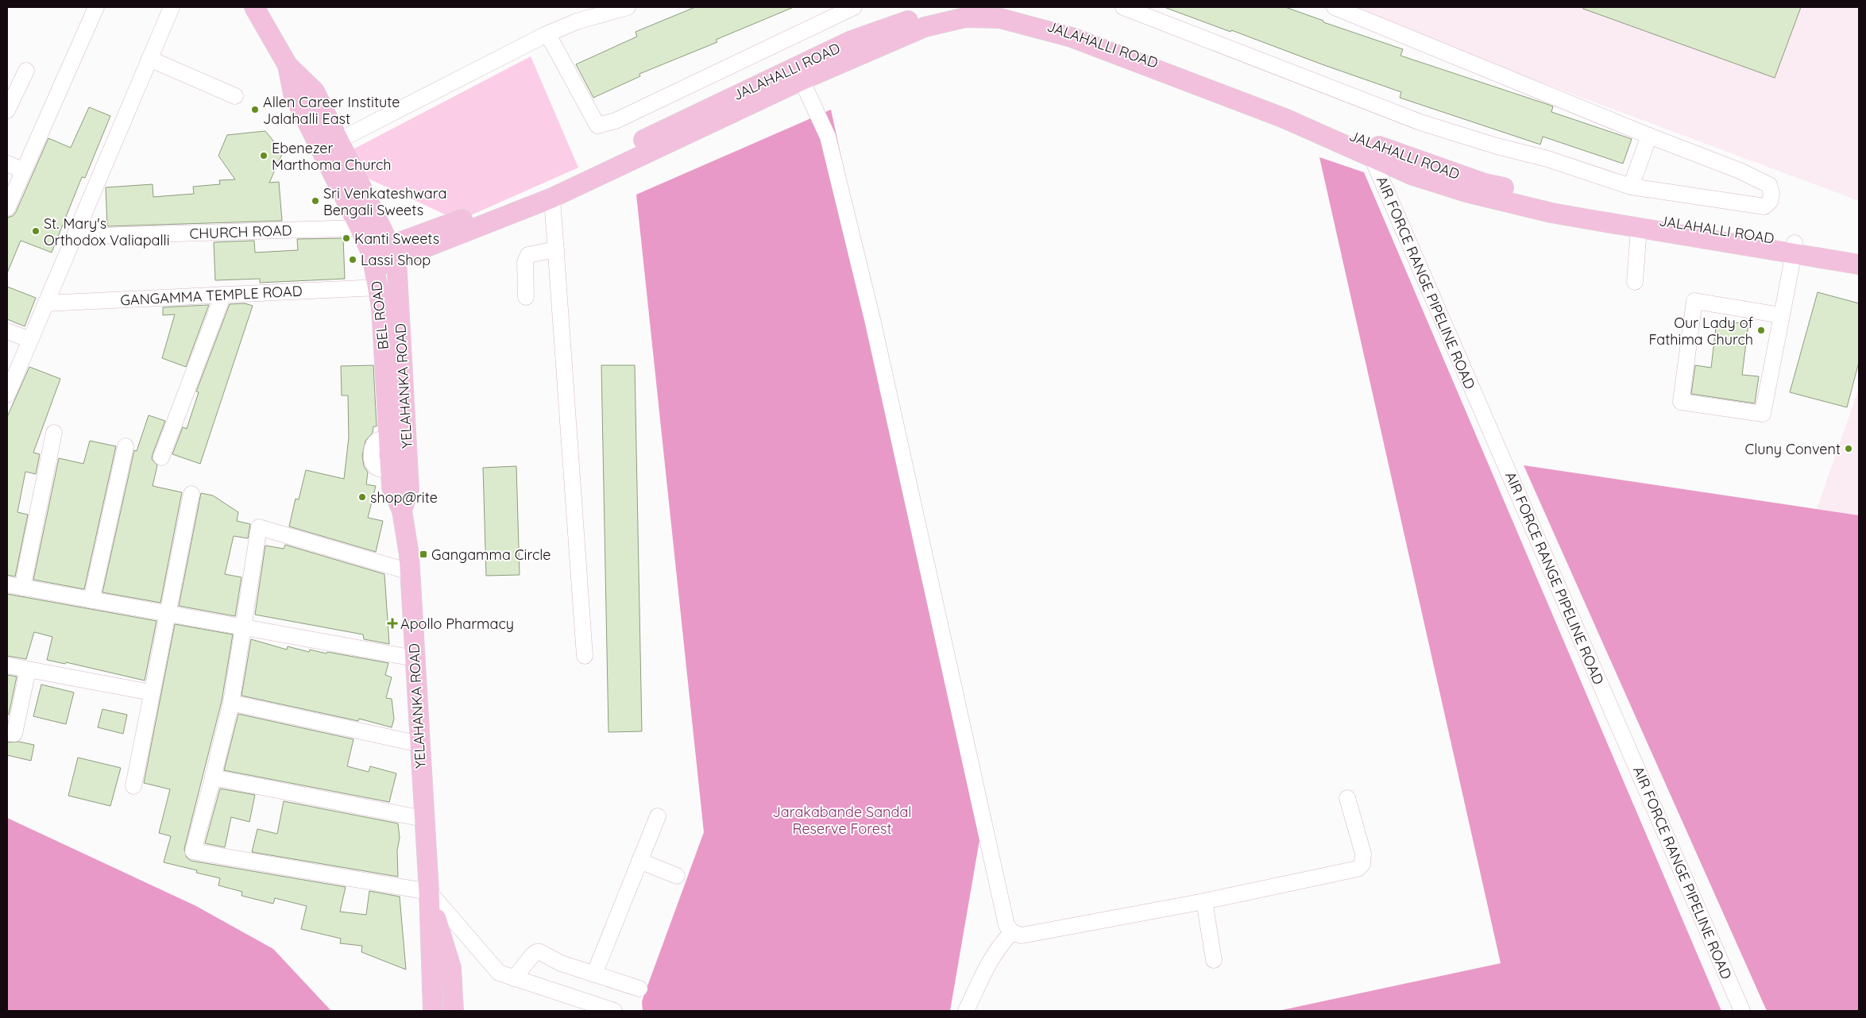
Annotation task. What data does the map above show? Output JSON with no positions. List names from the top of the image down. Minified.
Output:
{"streets":{"main road":["JALAHALLI ROAD","BEL ROAD","YELAHANKA ROAD"],"street":["CHURCH ROAD","AIR FORCE RANGE PIPELINE ROAD","GANGAMMA TEMPLE ROAD"]},"crossings":[["JALAHALLI ROAD","AIR FORCE RANGE PIPELINE ROAD"],["JALAHALLI ROAD","BEL ROAD"],["JALAHALLI ROAD","YELAHANKA ROAD"],["CHURCH ROAD","BEL ROAD"],["GANGAMMA TEMPLE ROAD","BEL ROAD"],["BEL ROAD","YELAHANKA ROAD"]],"parks":["Jarakabande Sandal Reserve Forest"],"places":{"other":["Allen Career Institute Jalahalli East","Ebenezer Marthoma Church","Sri Venkateshwara Bengali Sweets","St. Mary's Orthodox Valiapalli","Kanti Sweets","Lassi Shop","Our Lady of Fathima Church","Cluny Convent","shop@rite"],"transit":["Gangamma Circle"],"health":["Apollo Pharmacy"]}}
